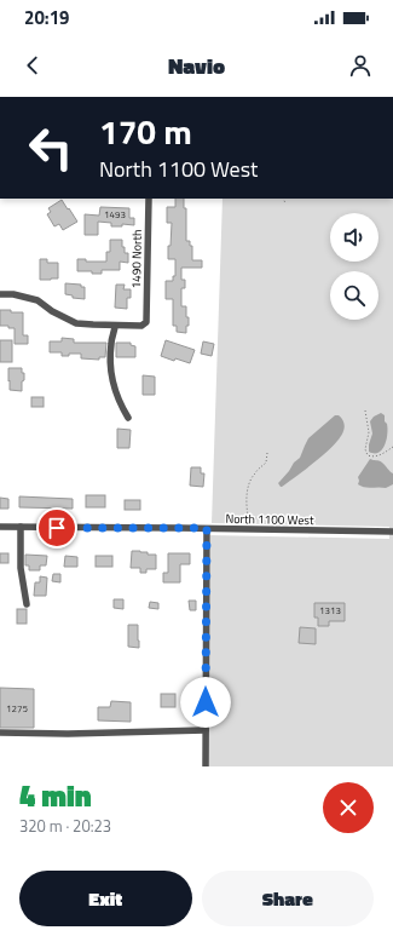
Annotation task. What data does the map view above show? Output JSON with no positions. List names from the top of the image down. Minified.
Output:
{"streets":{"street":["1490 North","North 1100 West"]},"house_numbers":["1493","1313","1275"],"page":{"status":"20:19","header":"Navio","turn":["170 m","North 1100 West"],"heading":["4 min","320 m · 20:23"],"buttons":["Exit","Share"]}}
